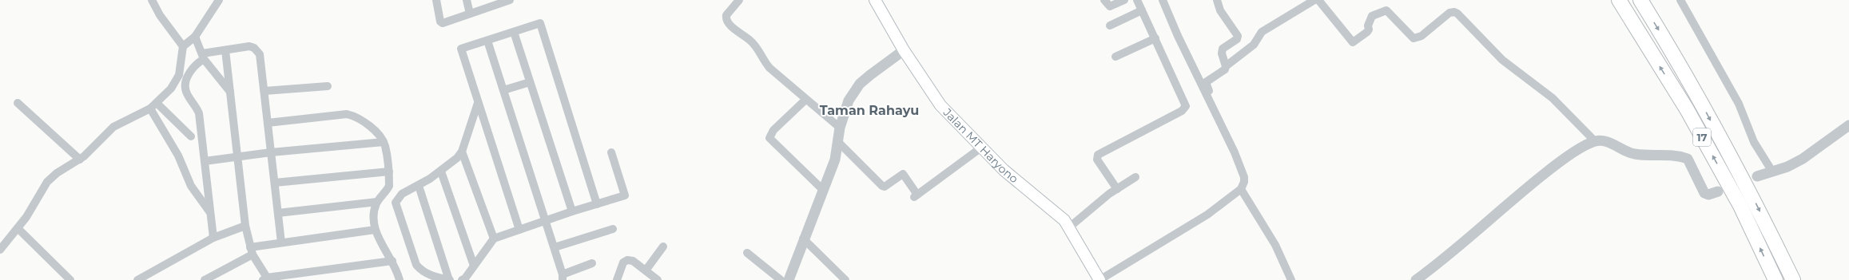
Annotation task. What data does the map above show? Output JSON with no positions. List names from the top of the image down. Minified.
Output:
{"streets":{"highway":["17"],"main road":["Jalan MT Haryono"]},"districts":["Taman Rahayu"]}
